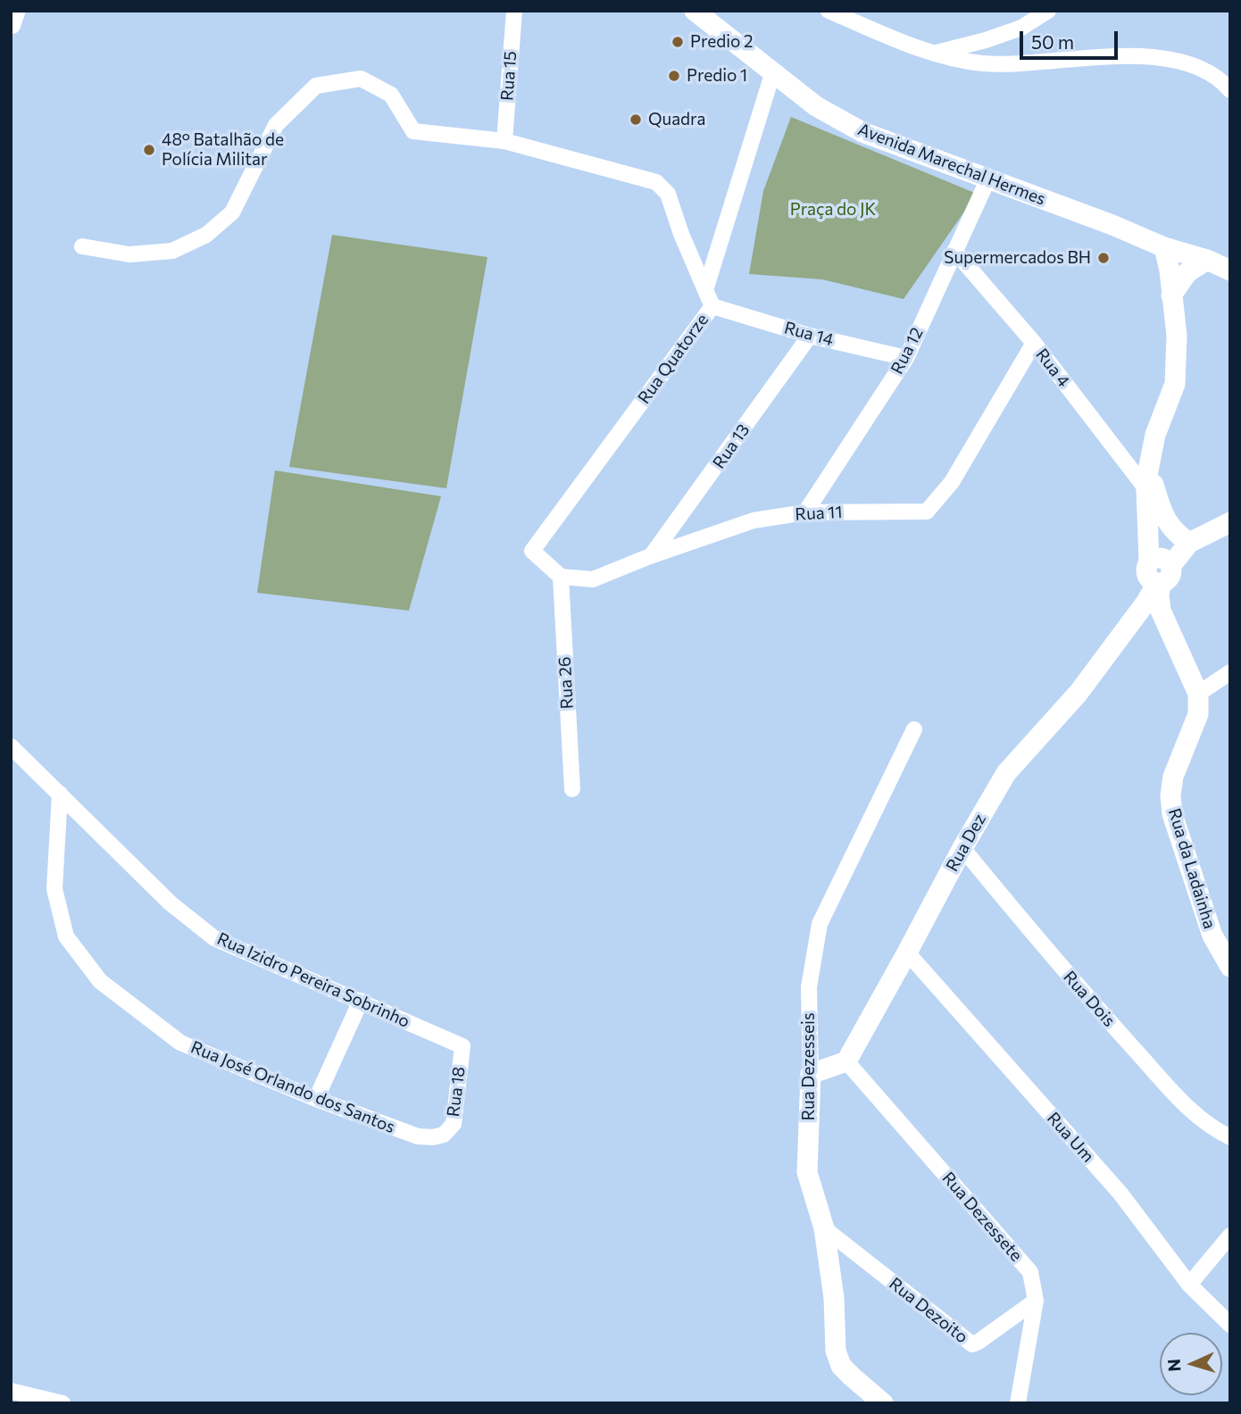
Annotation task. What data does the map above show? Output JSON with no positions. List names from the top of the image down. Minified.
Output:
{"streets":{"street":["Rua 15","Avenida Marechal Hermes","Rua 14","Rua 12","Rua Quatorze","Rua 4","Rua 13","Rua 11","Rua 26","Rua Dez","Rua da Ladainha","Rua Izidro Pereira Sobrinho","Rua Dois","Rua Dezesseis","Rua José Orlando dos Santos","Rua 18","Rua Um","Rua Dezessete","Rua Dezoito"]},"crossings":[["Avenida Marechal Hermes","Rua 12"],["Avenida Marechal Hermes","Rua Quatorze"],["Rua 14","Rua 12"],["Rua 14","Rua Quatorze"],["Rua 14","Rua 13"],["Rua 12","Rua 4"],["Rua 12","Rua 11"],["Rua Quatorze","Rua 11"],["Rua Quatorze","Rua 26"],["Rua 4","Rua 11"],["Rua 13","Rua 11"],["Rua 11","Rua 26"],["Rua Dez","Rua Dois"],["Rua Dez","Rua Um"],["Rua Dez","Rua Dezessete"],["Rua Izidro Pereira Sobrinho","Rua José Orlando dos Santos"],["Rua Izidro Pereira Sobrinho","Rua 18"],["Rua Dezesseis","Rua Dezoito"],["Rua José Orlando dos Santos","Rua 18"],["Rua Dezessete","Rua Dezoito"]],"parks":["Praça do JK"],"places":["Predio 2","Predio 1","Quadra","48° Batalhão de Polícia Militar","Supermercados BH"],"scale_bar":"50 m","north":"left"}
